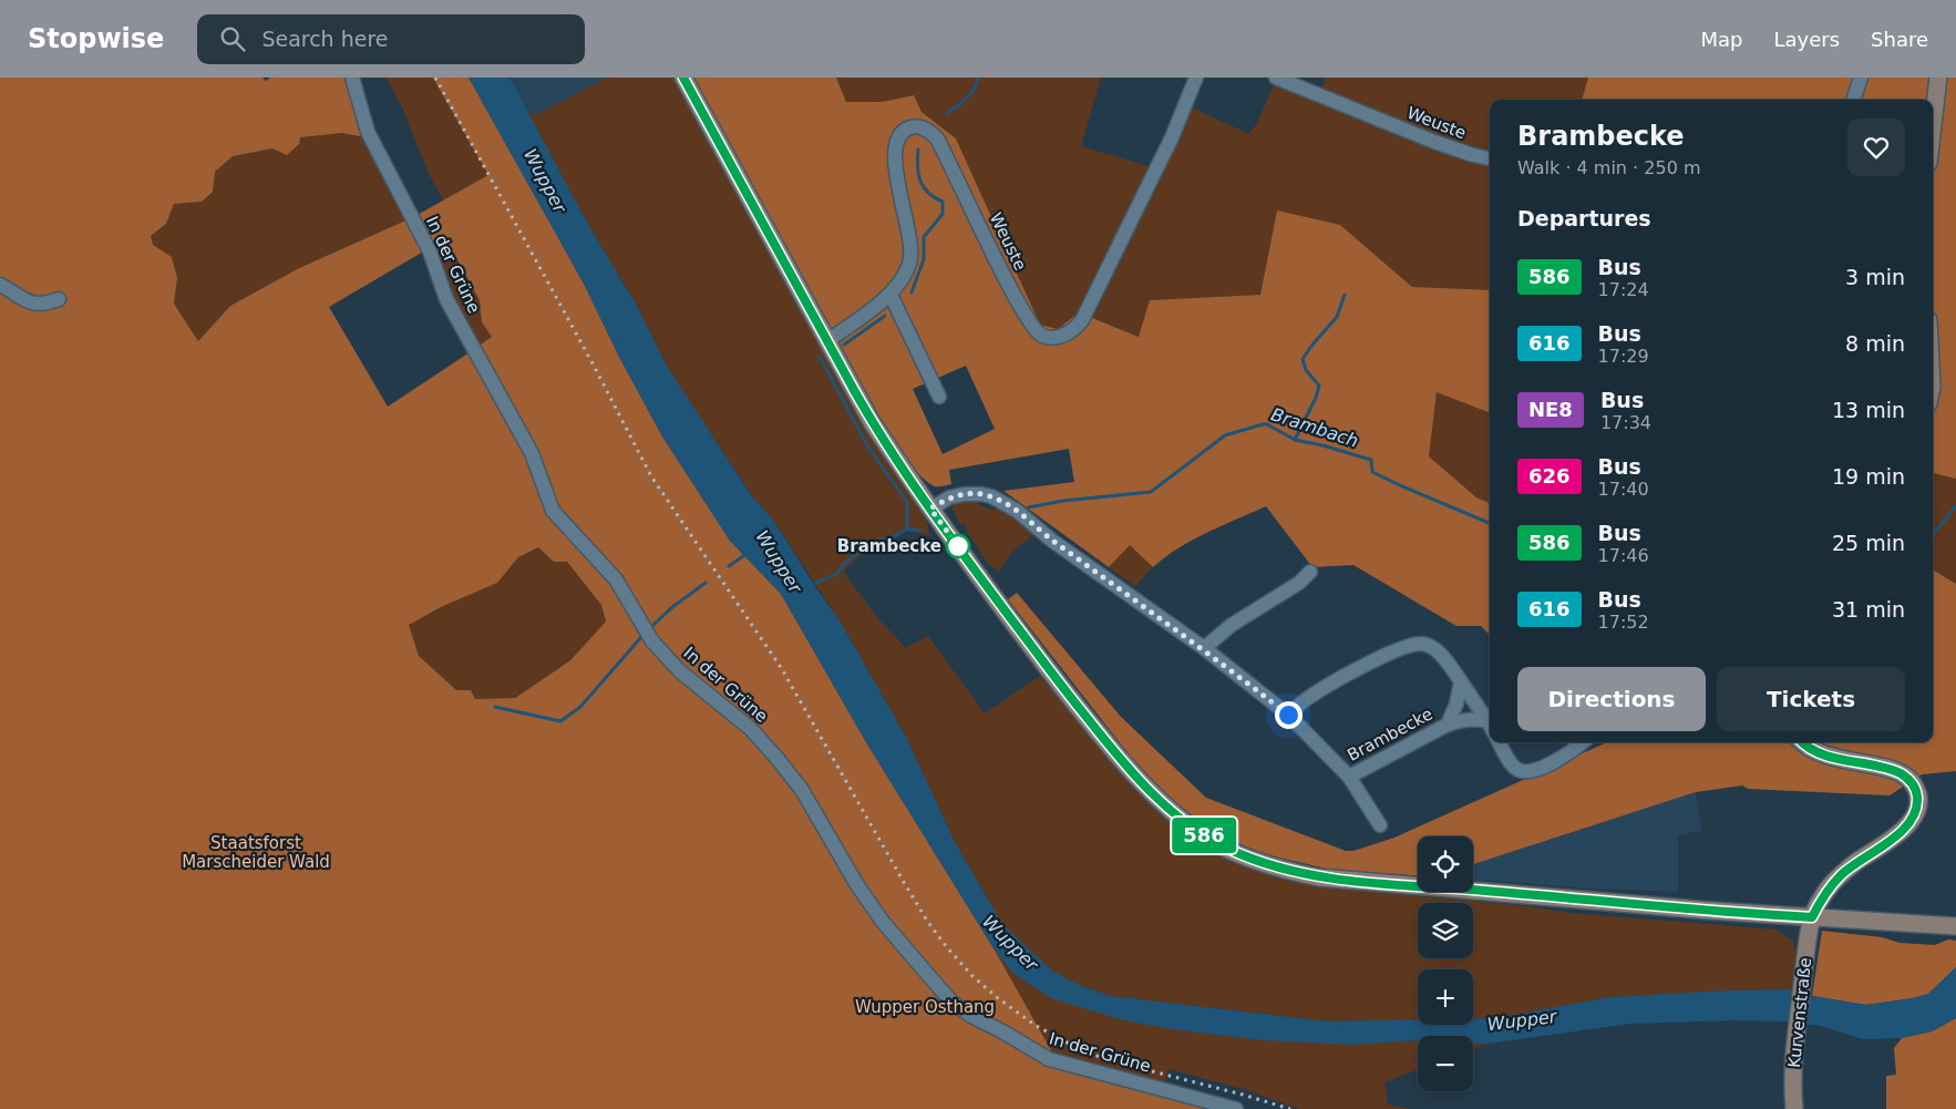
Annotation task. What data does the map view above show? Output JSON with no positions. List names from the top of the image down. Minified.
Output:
{"streets":{"main road":["Kurvenstraße"],"street":["Weuste","In der Grüne","Brambecke"]},"water":["Wupper","Brambach"],"parks":["Staatsforst Marscheider Wald","Wupper Osthang"],"places":["Brambecke"],"lines":["bus line 586"],"page":{"header":"Stopwise","search":"Search here","nav":["Map","Layers","Share"],"on_map":"586","heading":[["Brambecke","Walk · 4 min · 250 m"],"Departures"],"list":[{"mark":"586","name":"Bus","note":"17:24","value":"3 min"},{"mark":"616","name":"Bus","note":"17:29","value":"8 min"},{"mark":"NE8","name":"Bus","note":"17:34","value":"13 min"},{"mark":"626","name":"Bus","note":"17:40","value":"19 min"},{"mark":"586","name":"Bus","note":"17:46","value":"25 min"},{"mark":"616","name":"Bus","note":"17:52","value":"31 min"}],"buttons":["Directions","Tickets"],"map_buttons":["+","−"]}}
